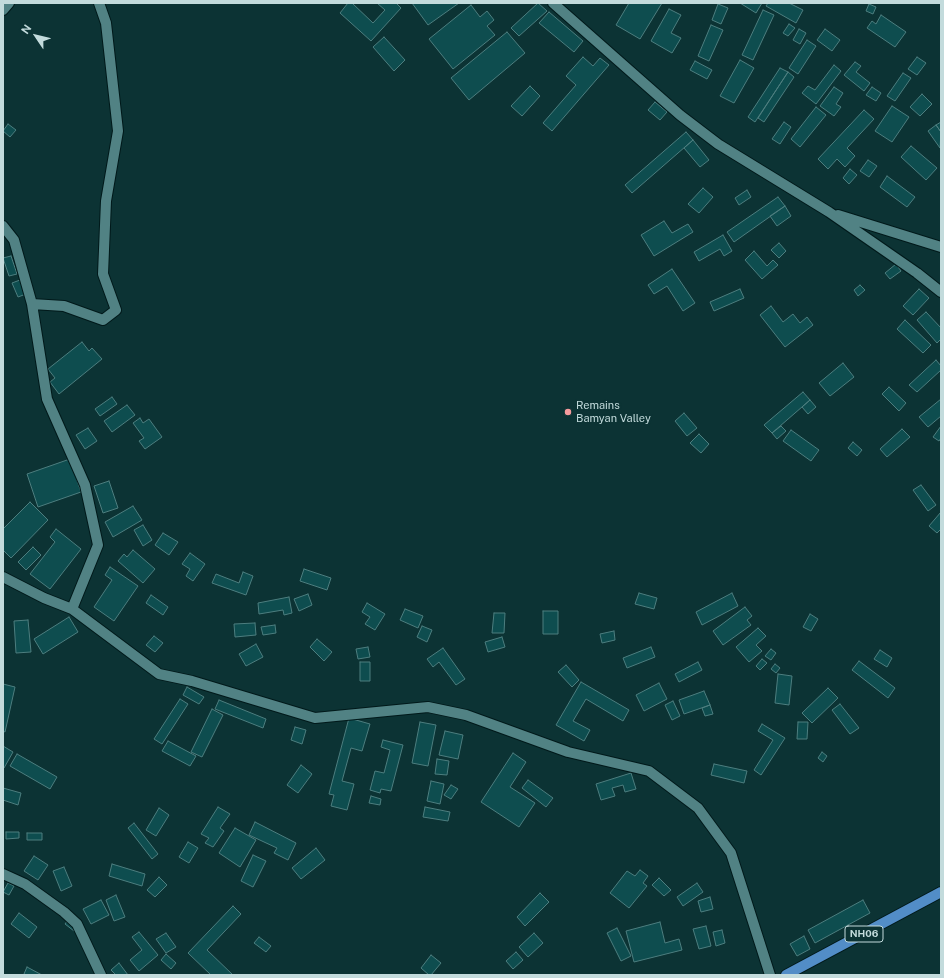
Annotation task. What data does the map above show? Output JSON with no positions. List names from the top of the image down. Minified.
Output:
{"streets":{"main road":["NH06"]},"places":["Remains Bamyan Valley"],"north":"top left"}
